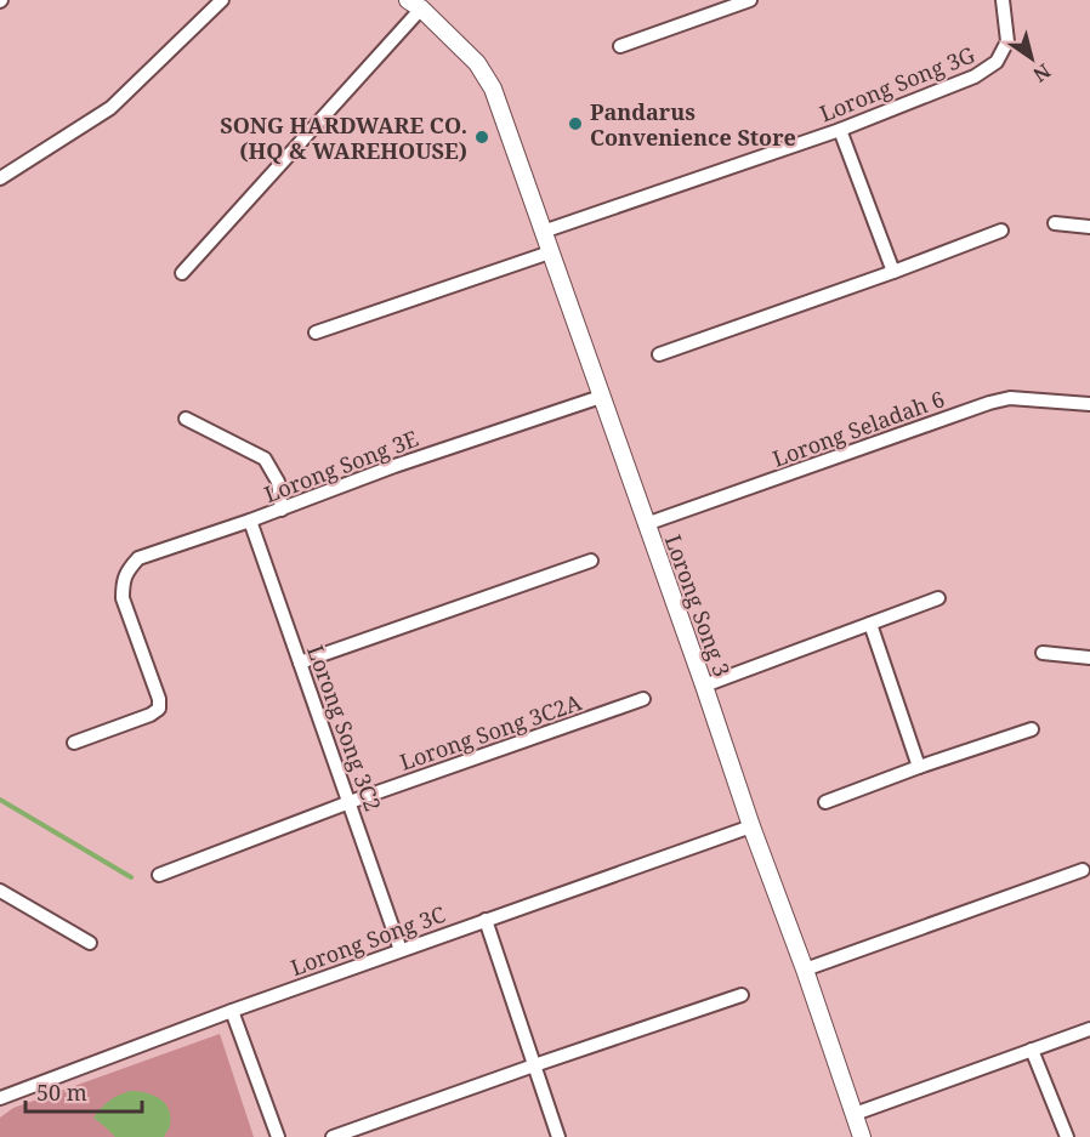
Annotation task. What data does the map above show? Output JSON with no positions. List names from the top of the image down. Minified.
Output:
{"streets":{"street":["Lorong Song 3G","Lorong Seladah 6","Lorong Song 3E","Lorong Song 3","Lorong Song 3C2","Lorong Song 3C2A","Lorong Song 3C"]},"crossings":[["Lorong Song 3G","Lorong Song 3"],["Lorong Seladah 6","Lorong Song 3"],["Lorong Song 3E","Lorong Song 3"],["Lorong Song 3E","Lorong Song 3C2"],["Lorong Song 3","Lorong Song 3C"],["Lorong Song 3C2","Lorong Song 3C2A"],["Lorong Song 3C2","Lorong Song 3C"]],"places":["Pandarus Convenience Store","SONG HARDWARE CO. (HQ & WAREHOUSE)"],"scale_bar":"50 m","north":"bottom right"}
